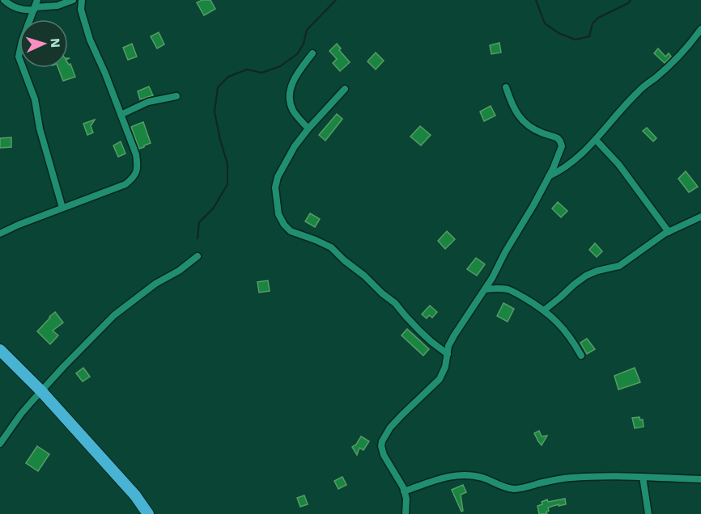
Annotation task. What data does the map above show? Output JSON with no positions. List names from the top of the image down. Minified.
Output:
{"north":"right"}
